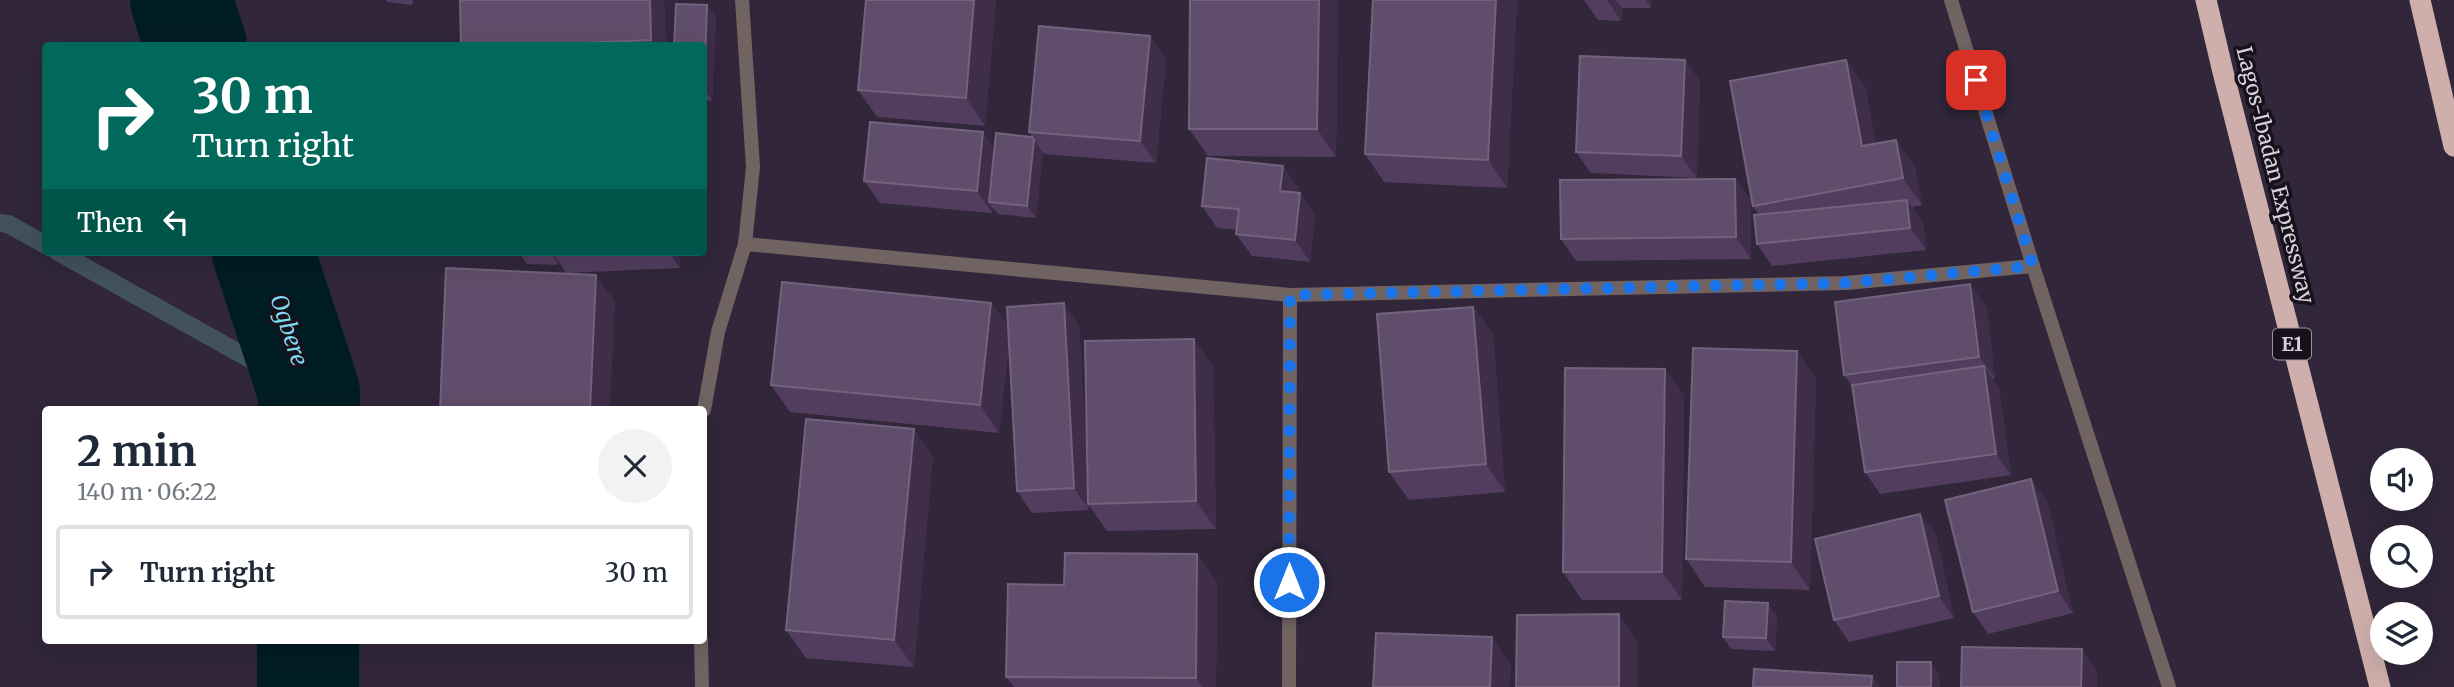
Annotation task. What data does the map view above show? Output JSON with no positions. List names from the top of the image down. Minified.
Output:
{"streets":{"highway":["Lagos-Ibadan Expressway","E1"]},"water":["Ogbere"],"page":{"turn":["30 m","Turn right"],"then":"Then","heading":["2 min","140 m · 06:22"],"list":[{"name":"Turn right","value":"30 m"}]}}
